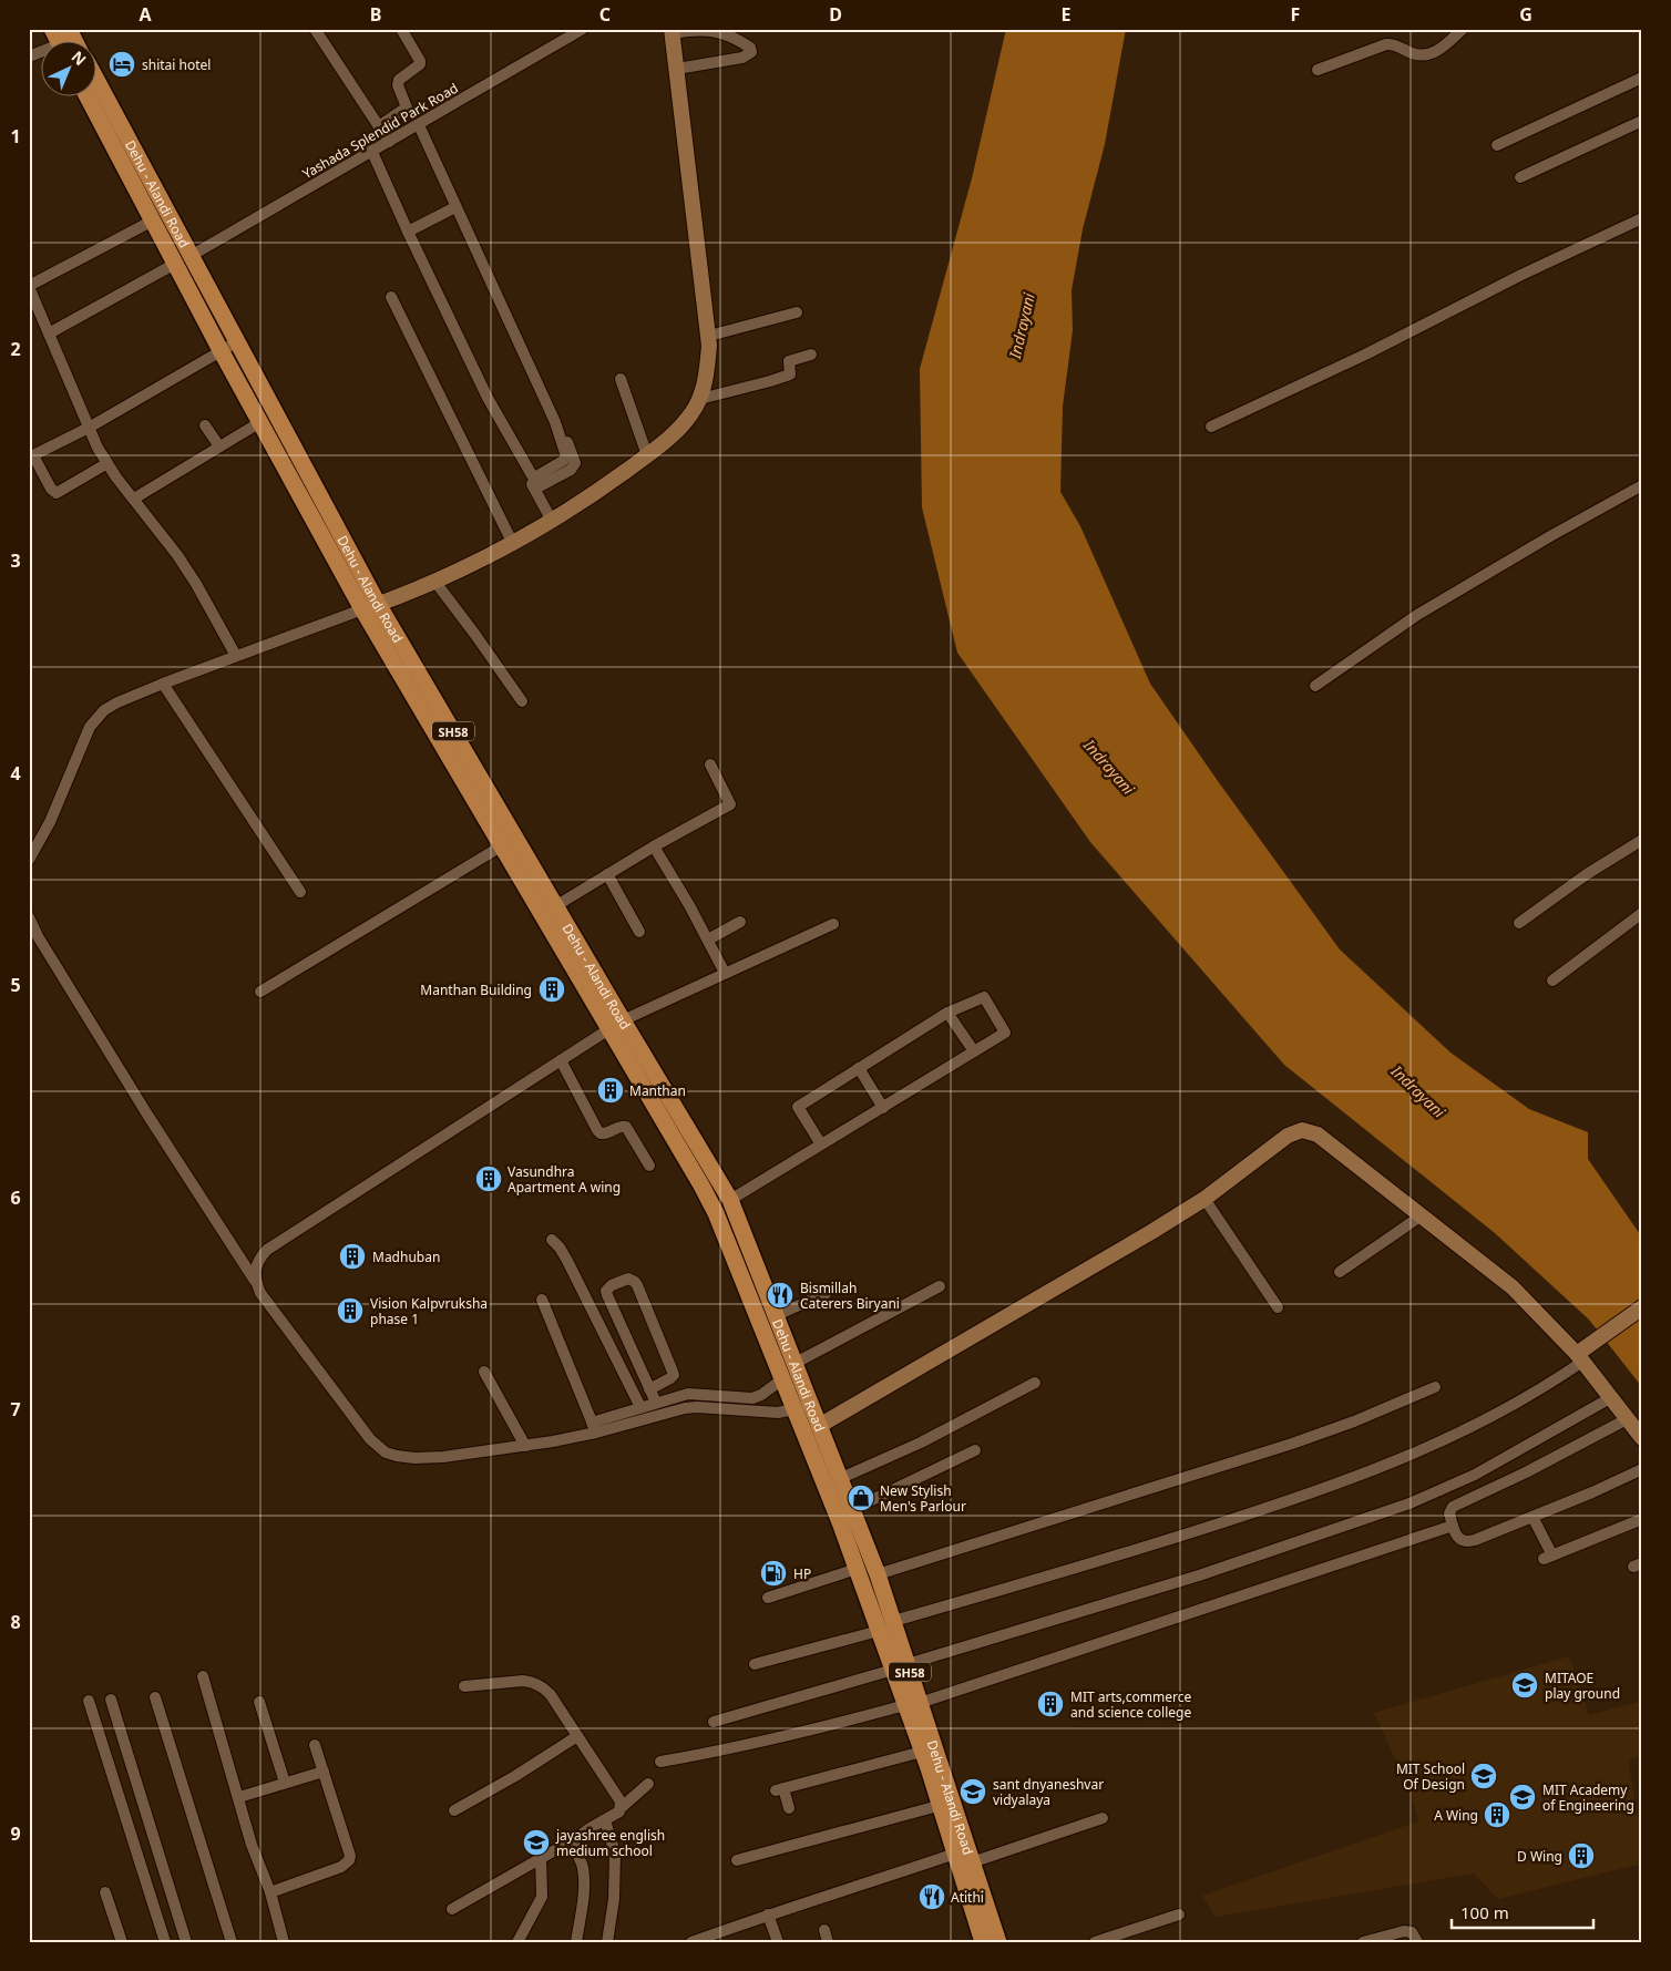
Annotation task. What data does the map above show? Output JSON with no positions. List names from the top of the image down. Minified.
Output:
{"streets":{"main road":["Dehu - Alandi Road","SH58"],"street":["Yashada Splendid Park Road"]},"crossings":[["Yashada Splendid Park Road","Dehu - Alandi Road"]],"water":["Indrayani"],"places":{"hotel":["shitai hotel"],"building":["Manthan Building","Manthan","Vasundhra Apartment A wing","Madhuban","Vision Kalpvruksha phase 1","MIT arts,commerce and science college","A Wing","D Wing"],"restaurant":["Bismillah Caterers Biryani","Atithi"],"shop":["New Stylish Men's Parlour"],"fuel station":["HP"],"school or university":["MITAOE play ground","MIT School Of Design","sant dnyaneshvar vidyalaya","MIT Academy of Engineering","jayashree english medium school"]},"scale_bar":"100 m","north":"top right","grid":{"columns":["A","B","C","D","E","F","G"],"rows":["1","2","3","4","5","6","7","8","9"]}}
